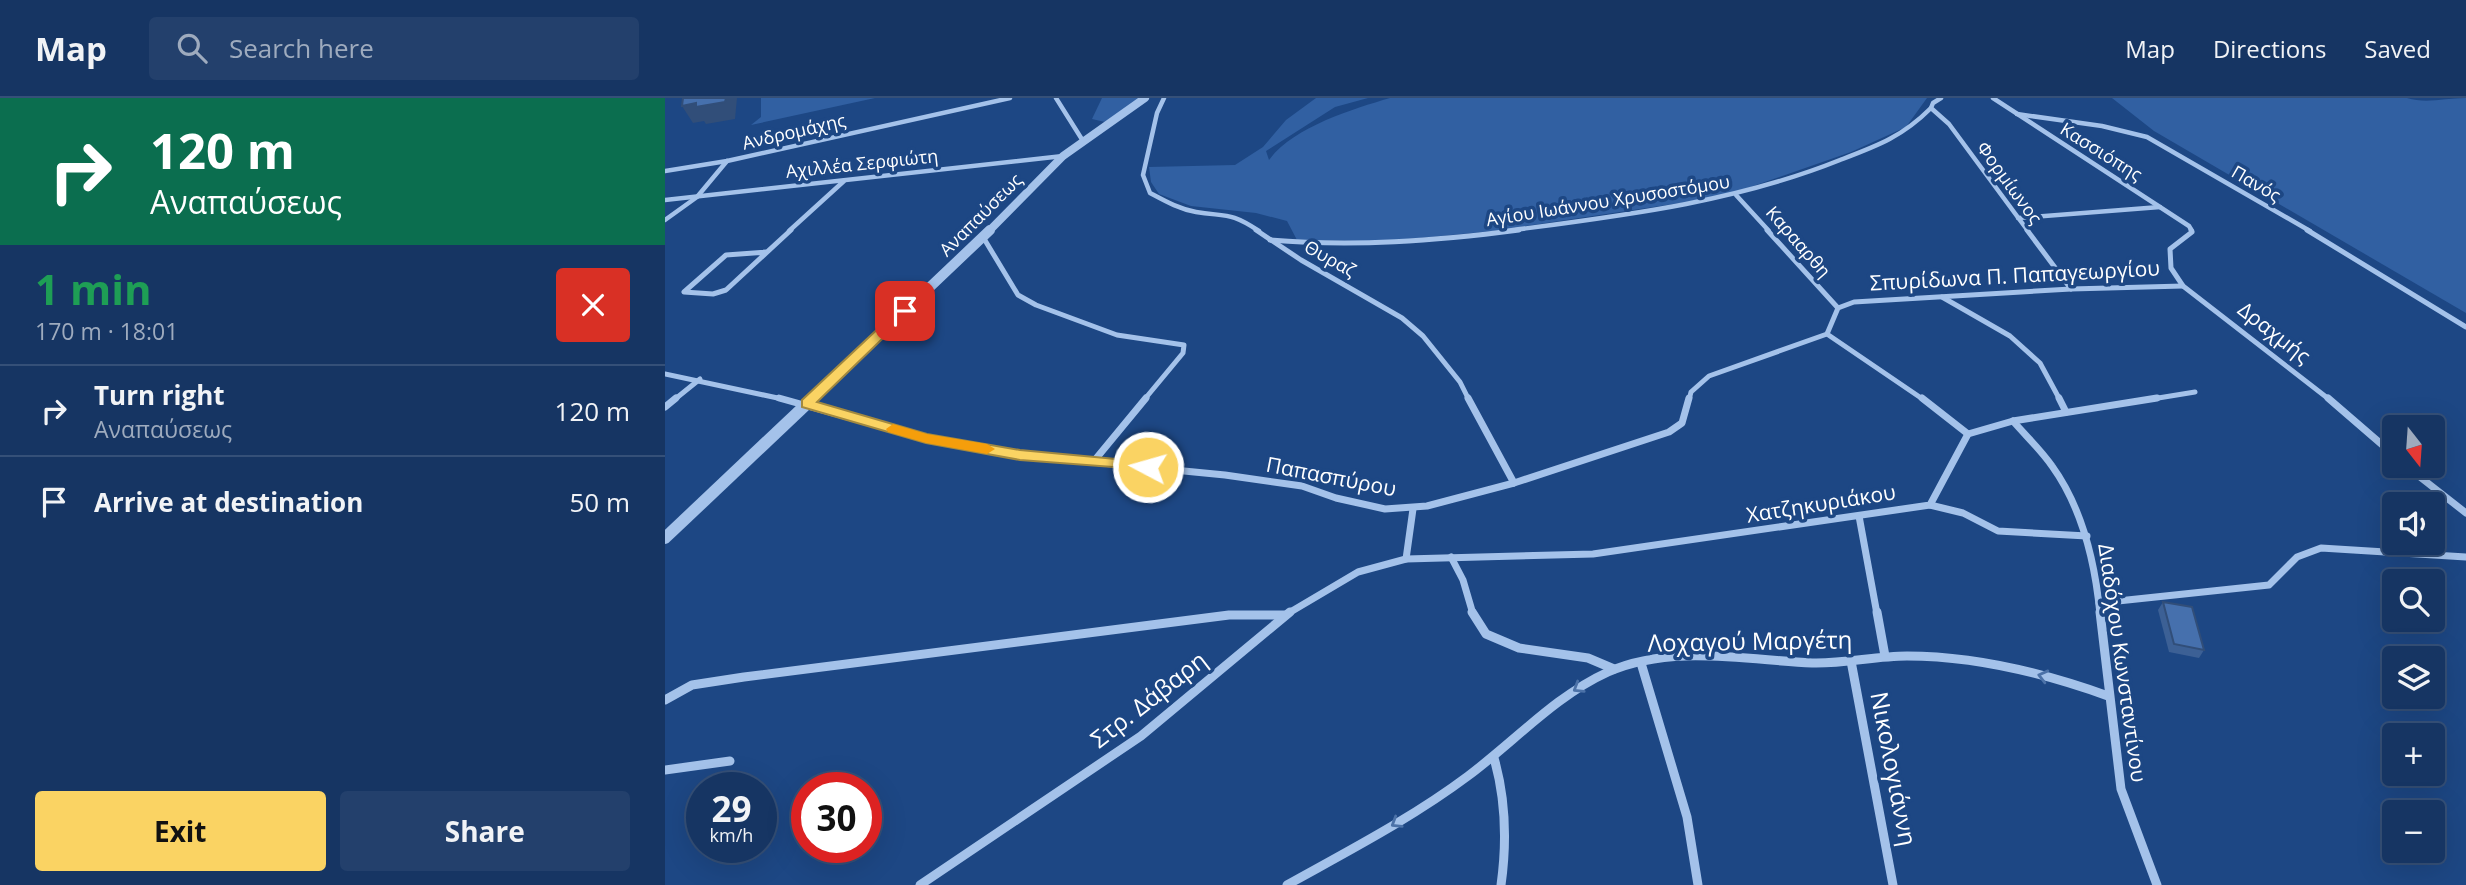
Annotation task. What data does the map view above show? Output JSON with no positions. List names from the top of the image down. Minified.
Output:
{"streets":{"street":["Ανδρομάχης","Κασσιόπης","Αχιλλέα Σερφιώτη","Φορμίωνος","Πανός","Αγίου Ιωάννου Χρυσοστόμου","Αναπαύσεως","Καρααρθη","Θυραζ","Σπυρίδωνα Π. Παπαγεωργίου","Δραχμής","Παπασπύρου","Χατζηκυριάκου","Λοχαγού Μαργέτη","Διαδόχου Κωνσταντίνου","Στρ. Δάβαρη","Νικολογιάννη"]},"crossings":[["Κασσιόπης","Πανός"],["Κασσιόπης","Σπυρίδωνα Π. Παπαγεωργίου"],["Κασσιόπης","Δραχμής"],["Αχιλλέα Σερφιώτη","Αναπαύσεως"],["Φορμίωνος","Αγίου Ιωάννου Χρυσοστόμου"],["Φορμίωνος","Σπυρίδωνα Π. Παπαγεωργίου"],["Αγίου Ιωάννου Χρυσοστόμου","Καρααρθη"],["Αγίου Ιωάννου Χρυσοστόμου","Θυραζ"],["Αναπαύσεως","Παπασπύρου"],["Καρααρθη","Σπυρίδωνα Π. Παπαγεωργίου"],["Σπυρίδωνα Π. Παπαγεωργίου","Δραχμής"],["Χατζηκυριάκου","Στρ. Δάβαρη"],["Λοχαγού Μαργέτη","Διαδόχου Κωνσταντίνου"],["Λοχαγού Μαργέτη","Νικολογιάννη"]],"one_way":["Λοχαγού Μαργέτη"],"north":"bottom","page":{"header":"Map","search":"Search here","nav":["Map","Directions","Saved"],"turn":["120 m","Αναπαύσεως"],"heading":["1 min","170 m · 18:01"],"list":[{"name":"Turn right","note":"Αναπαύσεως","value":"120 m"},{"name":"Arrive at destination","value":"50 m"}],"map_buttons":["+","−"],"speed":"29 km/h","limit":"30","buttons":["Exit","Share"]}}
